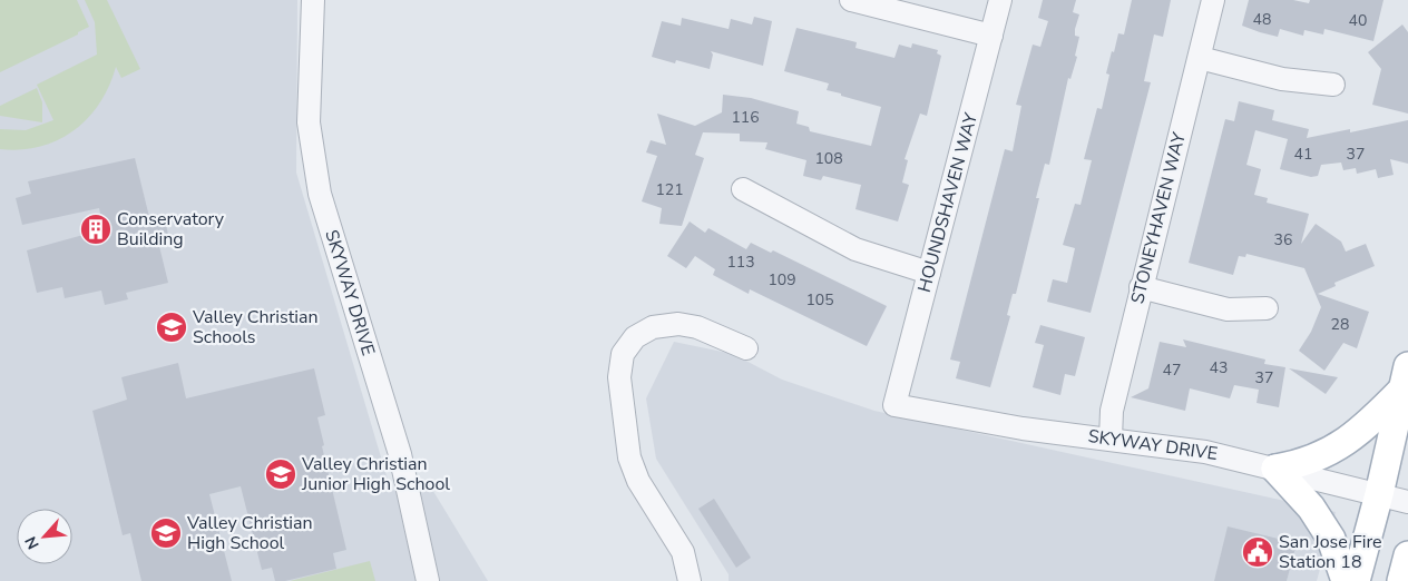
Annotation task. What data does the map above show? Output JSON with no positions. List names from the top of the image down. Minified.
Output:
{"streets":{"street":["HOUNDSHAVEN WAY","STONEYHAVEN WAY","SKYWAY DRIVE"]},"crossings":[["HOUNDSHAVEN WAY","SKYWAY DRIVE"],["STONEYHAVEN WAY","SKYWAY DRIVE"]],"places":{"building":["Conservatory Building"],"school or university":["Valley Christian Schools","Valley Christian Junior High School","Valley Christian High School"],"public building":["San Jose Fire Station 18"]},"house_numbers":["48","40","116","41","37","108","121","36","113","109","105","28","43","47","37"],"north":"bottom left"}
